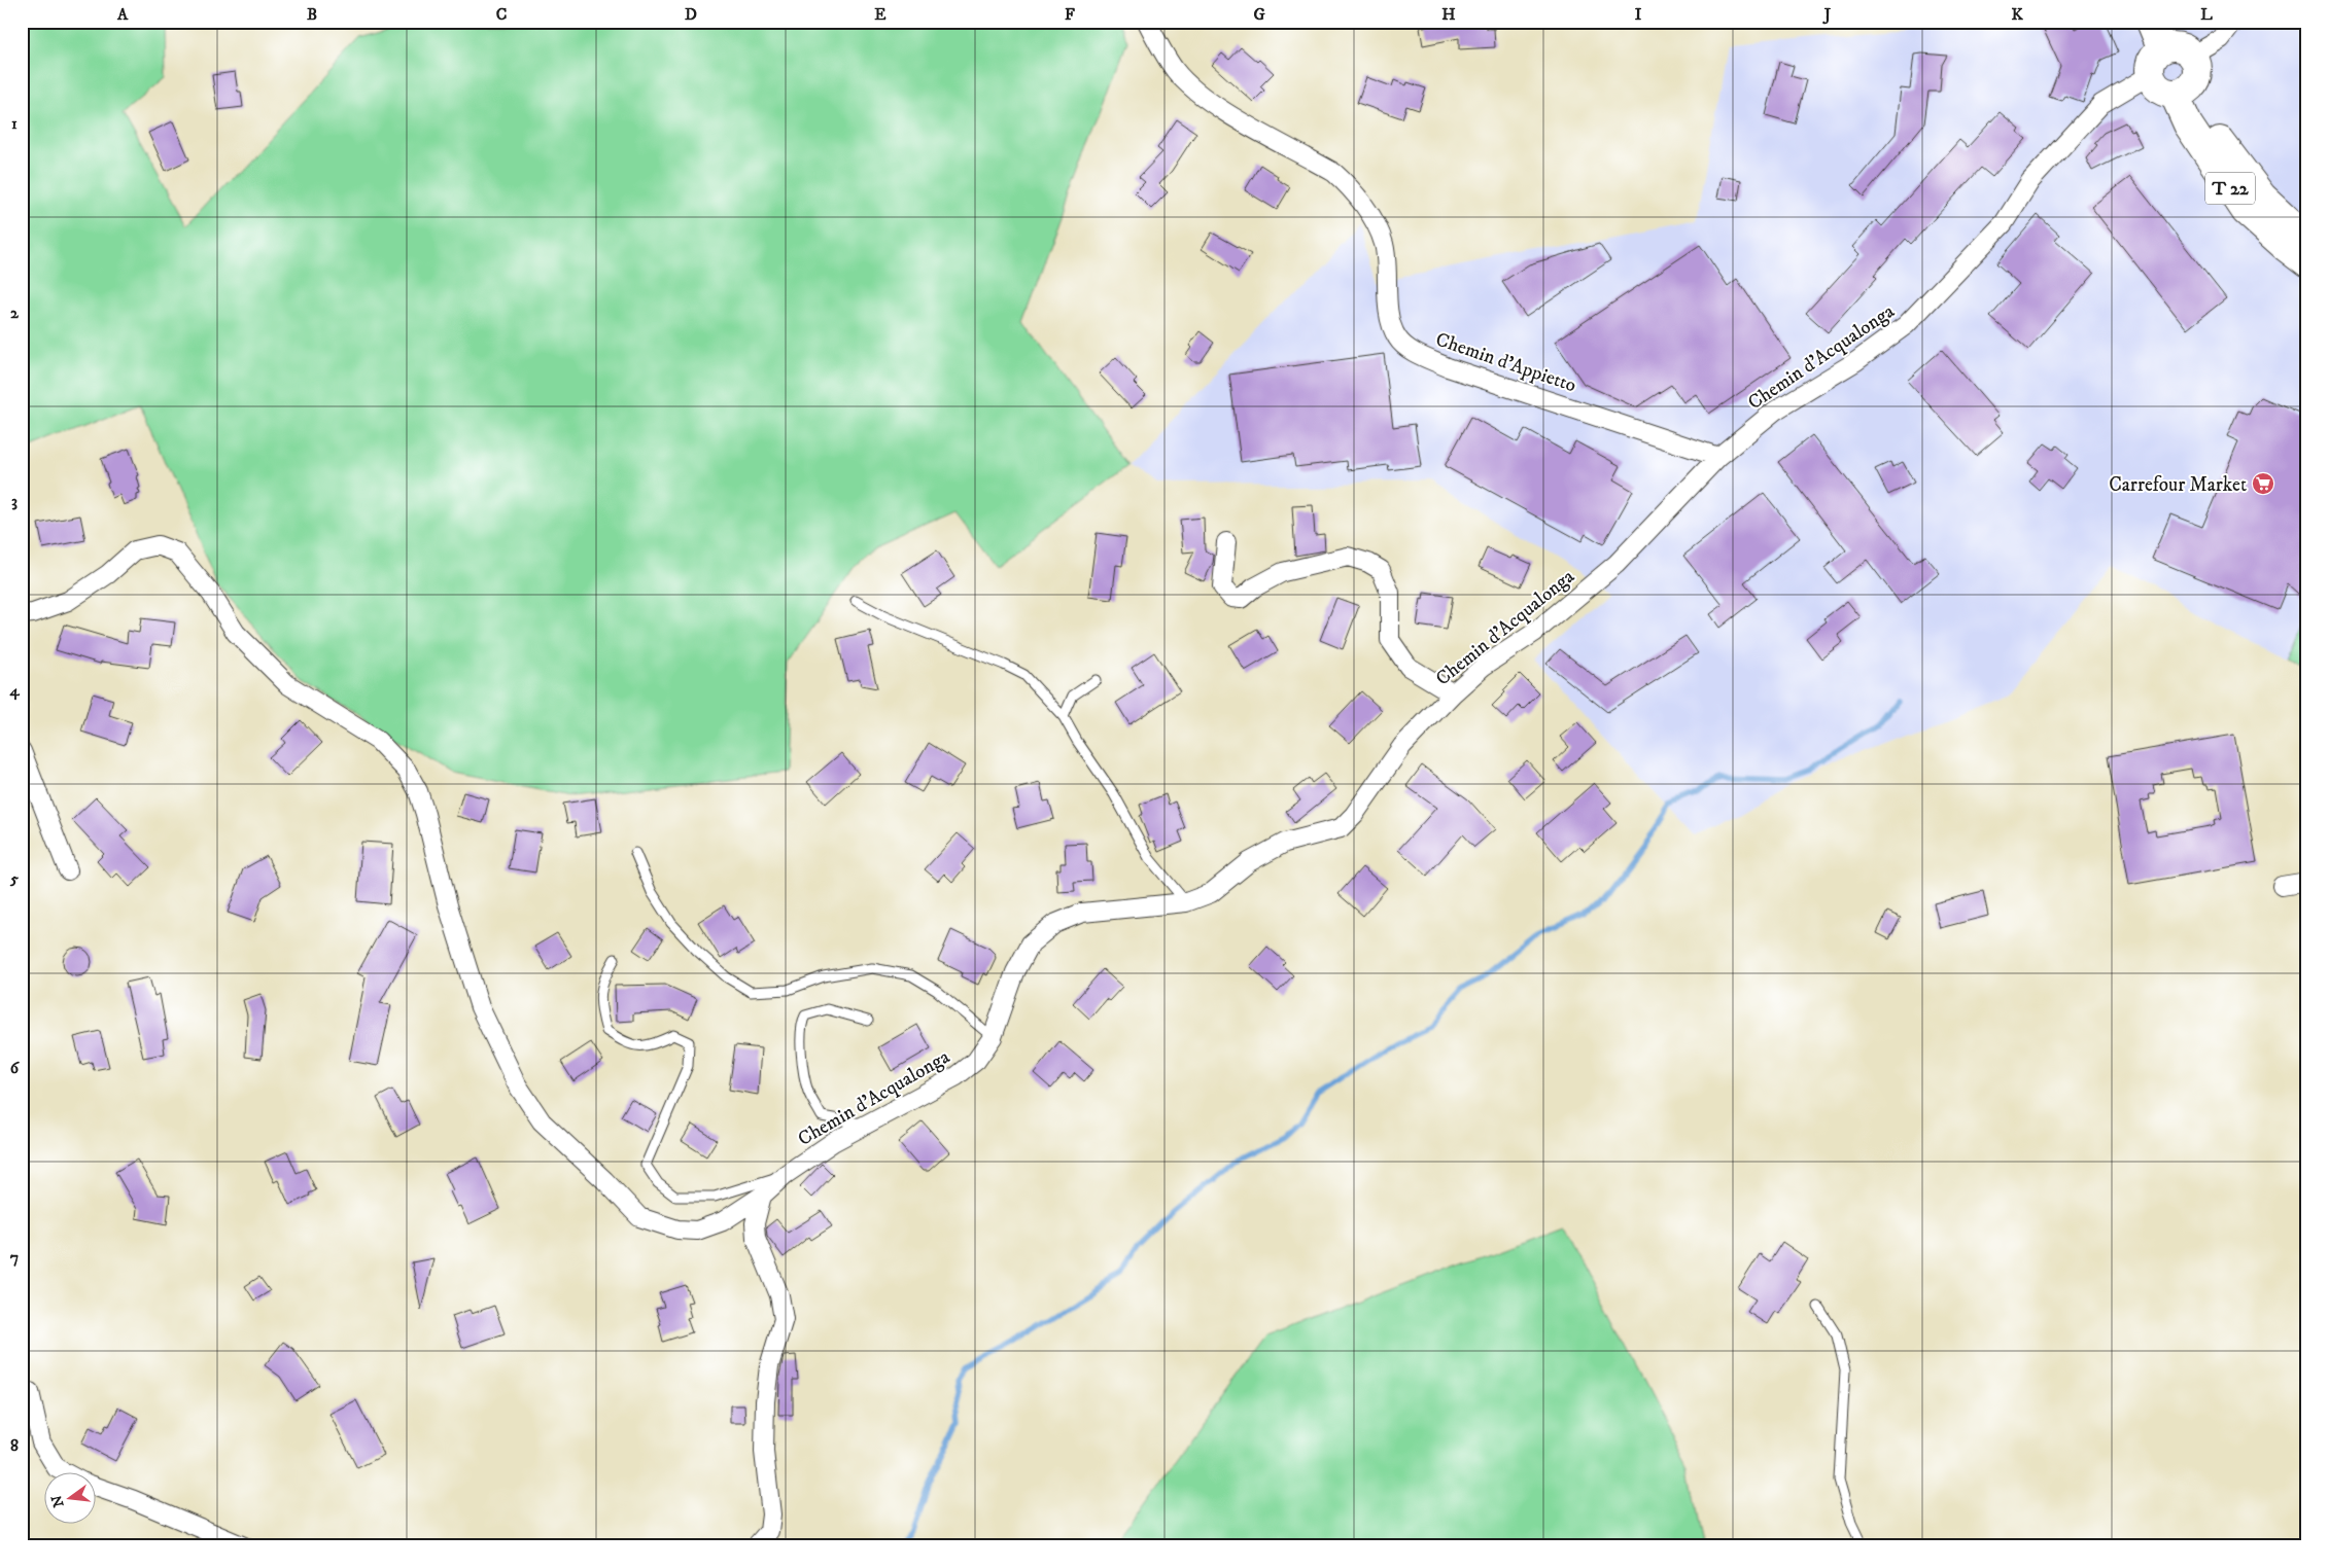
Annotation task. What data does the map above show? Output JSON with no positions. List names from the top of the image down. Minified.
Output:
{"streets":{"main road":["T 22"],"street":["Chemin d'Acqualonga","Chemin d'Appietto"]},"crossings":[["T 22","Chemin d'Acqualonga"],["Chemin d'Acqualonga","Chemin d'Appietto"]],"places":{"supermarket":["Carrefour Market"]},"north":"left","grid":{"columns":["A","B","C","D","E","F","G","H","I","J","K","L"],"rows":["1","2","3","4","5","6","7","8"]}}
